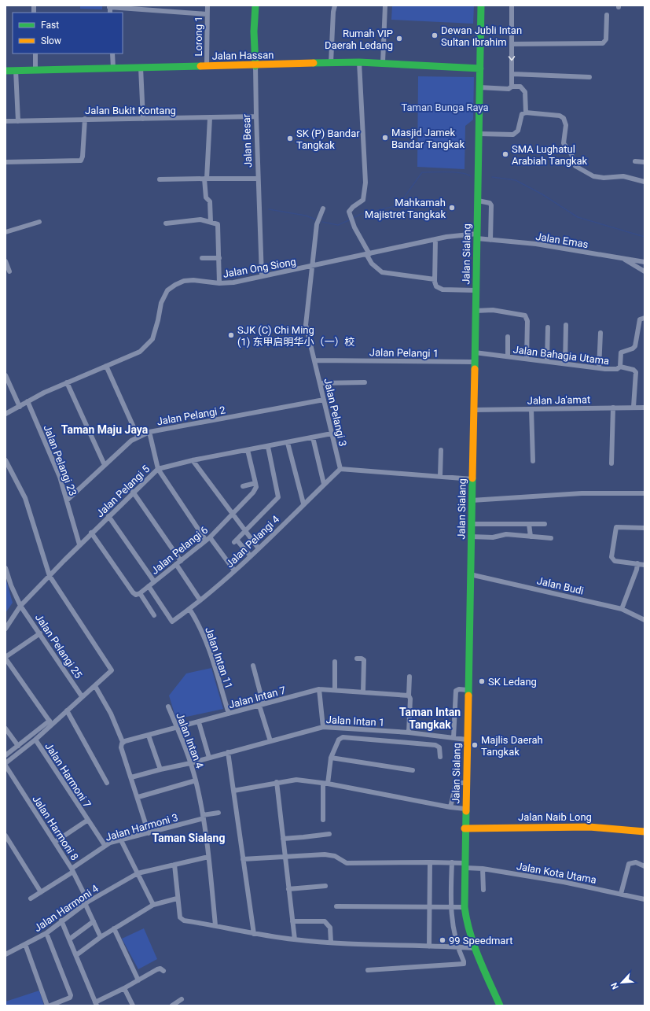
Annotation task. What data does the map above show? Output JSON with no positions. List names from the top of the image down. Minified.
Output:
{"streets":{"main road":["Jalan Hassan","Jalan Besar","Jalan Sialang","Jalan Naib Long"],"street":["Lorong 1","Jalan Bukit Kontang","Jalan Emas","Jalan Ong Siong","Jalan Pelangi 1","Jalan Bahagia Utama","Jalan Ja'amat","Jalan Pelangi 3","Jalan Pelangi 2","Jalan Pelangi 23","Jalan Pelangi 5","Jalan Pelangi 4","Jalan Pelangi 6","Jalan Budi","Jalan Pelangi 25","Jalan Intan 11","Jalan Intan 7","Jalan Intan 1","Jalan Intan 4","Jalan Harmoni 7","Jalan Harmoni 3","Jalan Harmoni 8","Jalan Kota Utama","Jalan Harmoni 4"]},"crossings":[["Lorong 1","Jalan Hassan"],["Jalan Hassan","Jalan Besar"],["Jalan Hassan","Jalan Sialang"],["Jalan Bukit Kontang","Jalan Besar"],["Jalan Besar","Jalan Ong Siong"],["Jalan Emas","Jalan Sialang"],["Jalan Emas","Jalan Ong Siong"],["Jalan Sialang","Jalan Ong Siong"],["Jalan Sialang","Jalan Pelangi 1"],["Jalan Sialang","Jalan Bahagia Utama"],["Jalan Sialang","Jalan Ja'amat"],["Jalan Sialang","Jalan Budi"],["Jalan Sialang","Jalan Intan 1"],["Jalan Sialang","Jalan Naib Long"],["Jalan Sialang","Jalan Kota Utama"],["Jalan Ong Siong","Jalan Pelangi 3"],["Jalan Ong Siong","Jalan Pelangi 23"],["Jalan Pelangi 1","Jalan Pelangi 3"],["Jalan Pelangi 3","Jalan Pelangi 2"],["Jalan Pelangi 3","Jalan Pelangi 5"],["Jalan Pelangi 3","Jalan Pelangi 4"],["Jalan Pelangi 2","Jalan Pelangi 23"],["Jalan Pelangi 23","Jalan Pelangi 5"],["Jalan Pelangi 5","Jalan Pelangi 25"],["Jalan Pelangi 4","Jalan Pelangi 6"],["Jalan Pelangi 4","Jalan Intan 11"],["Jalan Intan 11","Jalan Intan 7"],["Jalan Intan 7","Jalan Intan 4"],["Jalan Intan 1","Jalan Intan 4"],["Jalan Intan 4","Jalan Harmoni 3"],["Jalan Intan 4","Jalan Harmoni 4"],["Jalan Harmoni 7","Jalan Harmoni 3"],["Jalan Harmoni 3","Jalan Harmoni 8"],["Jalan Harmoni 8","Jalan Harmoni 4"]],"districts":["Taman Maju Jaya","Taman Intan Tangkak","Taman Sialang"],"parks":["Taman Bunga Raya"],"places":["Dewan Jubli Intan Sultan Ibrahim","Rumah VIP Daerah Ledang","Masjid Jamek Bandar Tangkak","SK (P) Bandar Tangkak","SMA Lughatul Arabiah Tangkak","Mahkamah Majistret Tangkak","SJK (C) Chi Ming (1) 东甲启明华小（一）校","SK Ledang","Majlis Daerah Tangkak","99 Speedmart"],"legend":["Fast","Slow"],"north":"bottom left"}
